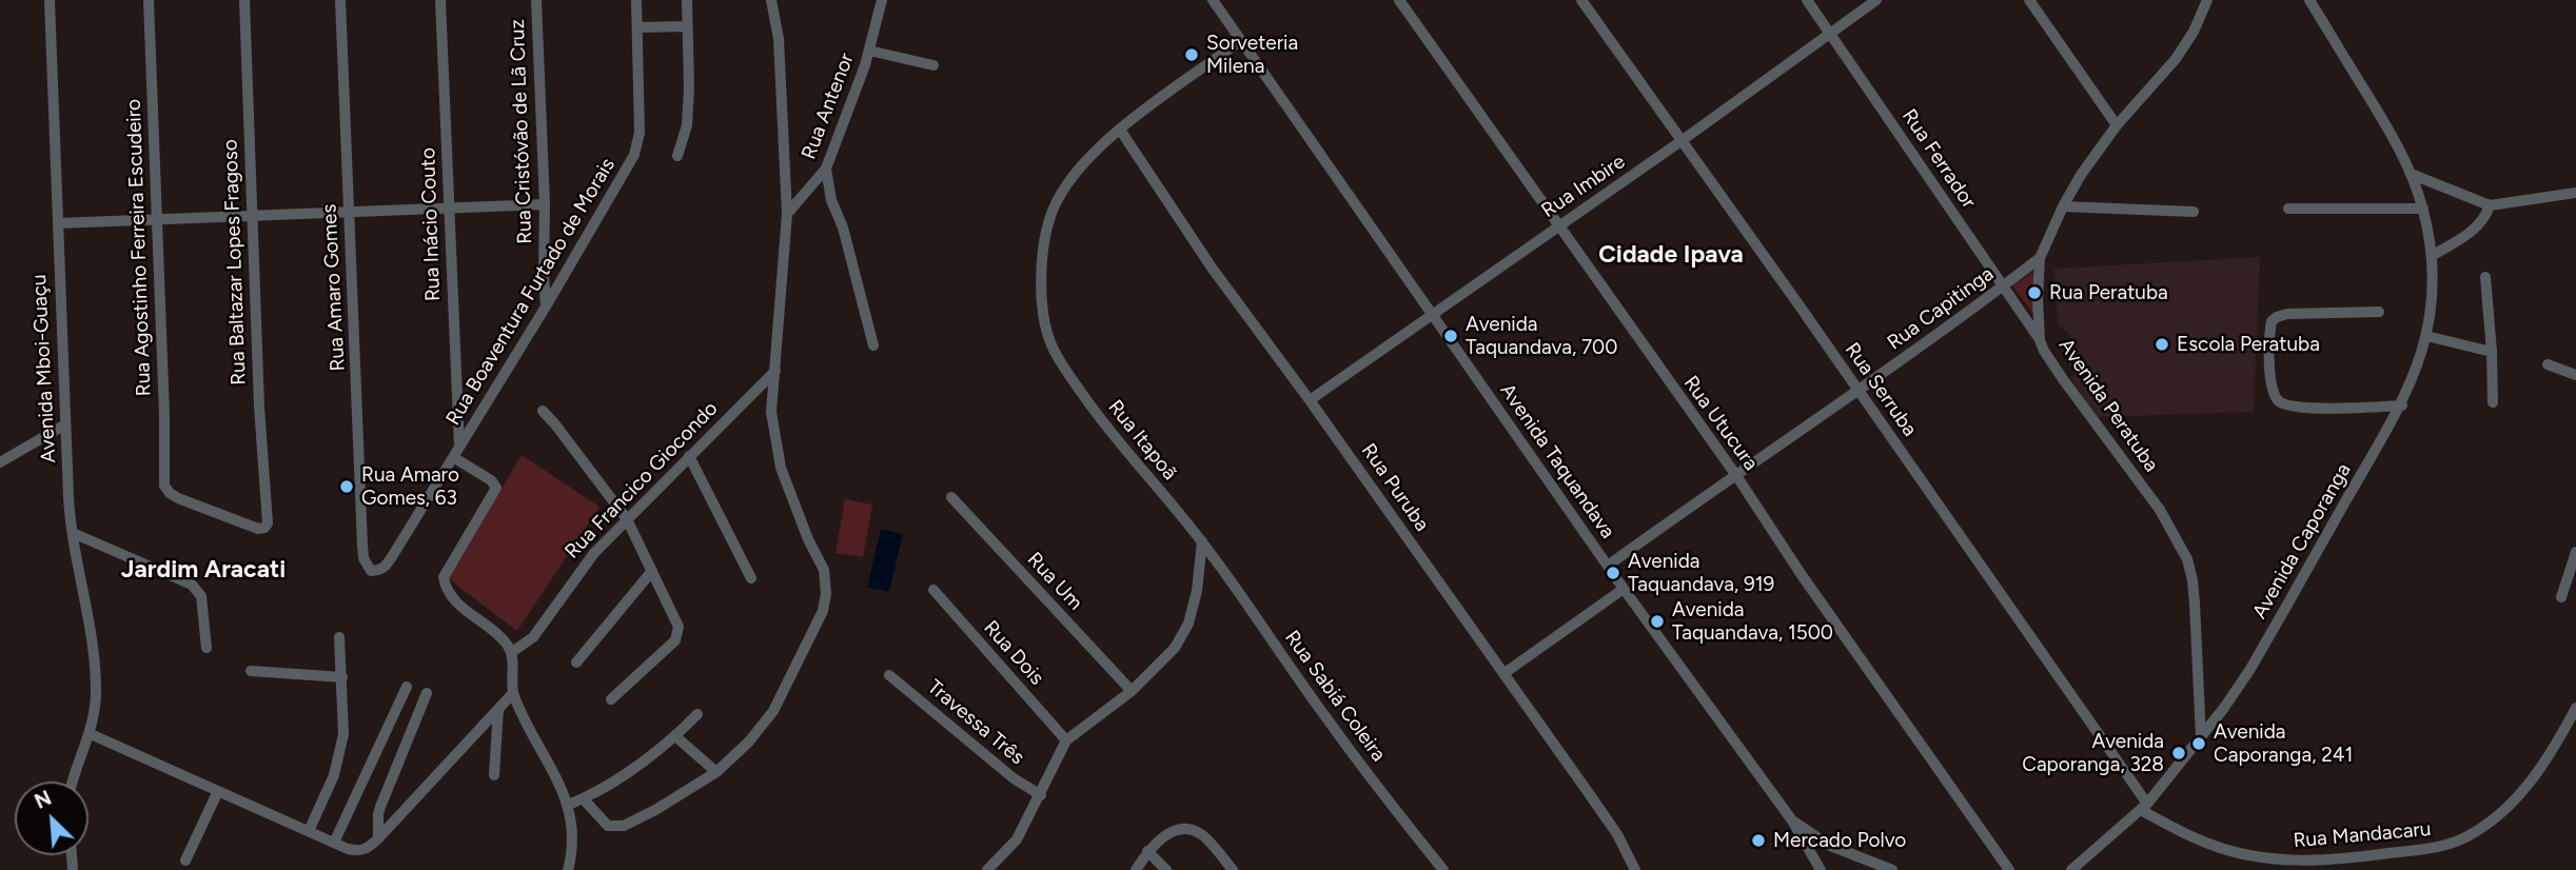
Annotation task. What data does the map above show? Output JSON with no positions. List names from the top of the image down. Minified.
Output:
{"streets":{"street":["Rua Antenor","Rua Cristóvão de Lã Cruz","Rua Ferrador","Rua Imbire","Rua Inácio Couto","Rua Agostinho Ferreira Escudeiro","Rua Baltazar Lopes Fragoso","Rua Amaro Gomes","Rua Boaventura Furtado de Morais","Rua Capitinga","Avenida Mboi-Guaçu","Rua Serruba","Avenida Peratuba","Rua Utucura","Rua Itapoã","Avenida Taquandava","Rua Francico Giocondo","Rua Puruba","Avenida Caporanga","Rua Um","Rua Dois","Rua Sabiá Coleira","Travessa Três","Rua Mandacaru"]},"crossings":[["Rua Cristóvão de Lã Cruz","Rua Boaventura Furtado de Morais"],["Rua Ferrador","Rua Imbire"],["Rua Ferrador","Rua Capitinga"],["Rua Ferrador","Avenida Peratuba"],["Rua Imbire","Rua Serruba"],["Rua Imbire","Rua Utucura"],["Rua Imbire","Avenida Taquandava"],["Rua Imbire","Rua Puruba"],["Rua Inácio Couto","Rua Boaventura Furtado de Morais"],["Rua Agostinho Ferreira Escudeiro","Rua Baltazar Lopes Fragoso"],["Rua Amaro Gomes","Rua Boaventura Furtado de Morais"],["Rua Capitinga","Rua Serruba"],["Rua Capitinga","Avenida Peratuba"],["Rua Capitinga","Rua Utucura"],["Rua Capitinga","Avenida Taquandava"],["Rua Serruba","Avenida Caporanga"],["Rua Serruba","Rua Mandacaru"],["Avenida Peratuba","Avenida Caporanga"],["Rua Itapoã","Avenida Taquandava"],["Rua Itapoã","Rua Puruba"],["Rua Itapoã","Rua Sabiá Coleira"],["Avenida Caporanga","Rua Mandacaru"]],"districts":["Cidade Ipava","Jardim Aracati"],"places":["Sorveteria Milena","Rua Peratuba","Avenida Taquandava, 700","Escola Peratuba","Rua Amaro Gomes, 63","Avenida Taquandava, 919","Avenida Taquandava, 1500","Avenida Caporanga, 241","Avenida Caporanga, 328","Mercado Polvo"],"north":"top left"}
